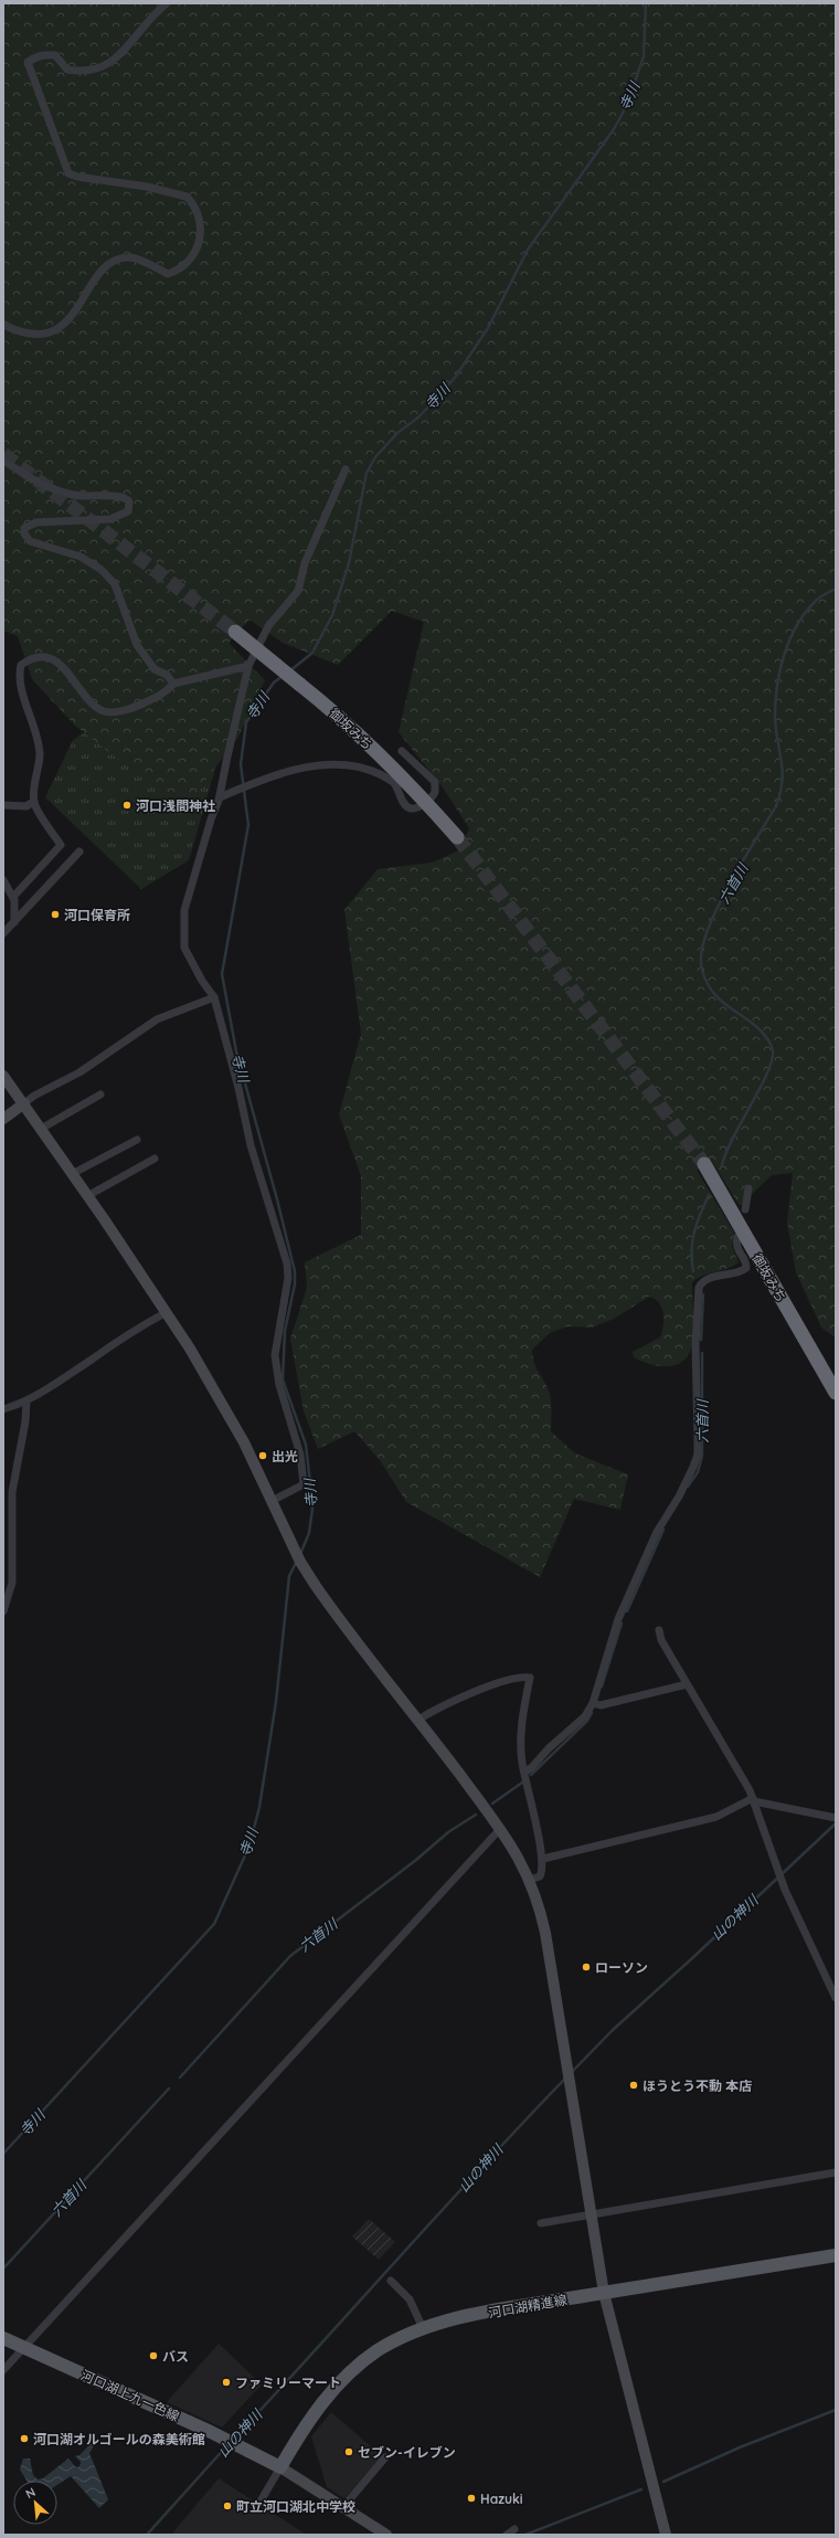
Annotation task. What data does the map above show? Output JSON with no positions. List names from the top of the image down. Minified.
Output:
{"streets":{"highway":["御坂みち"],"main road":["河口湖精進線","河口湖上九一色線"]},"crossings":[["河口湖精進線","河口湖上九一色線"]],"water":["寺川","六首川","山の神川"],"places":["河口浅間神社","河口保育所","出光","ローソン","ほうとう不動 本店","バス","ファミリーマート","河口湖オルゴールの森美術館","セブン-イレブン","Hazuki","町立河口湖北中学校"],"north":"top left"}
